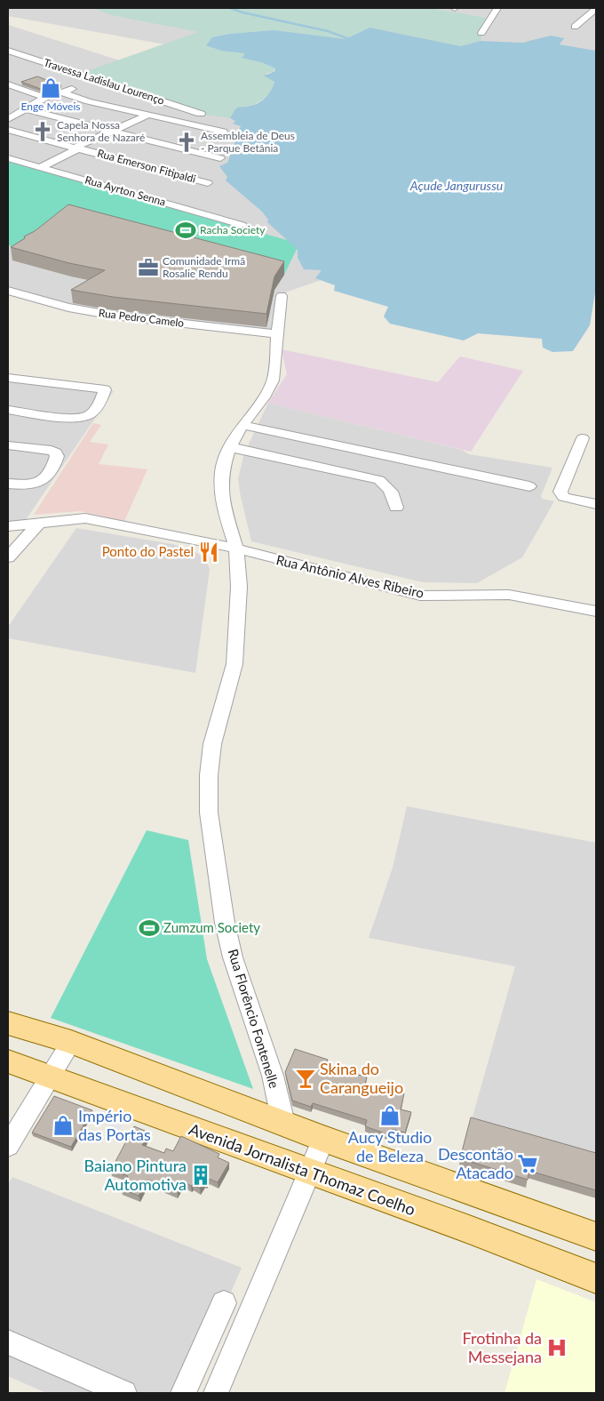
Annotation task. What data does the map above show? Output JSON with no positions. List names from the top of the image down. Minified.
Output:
{"streets":{"main road":["Avenida Jornalista Thomaz Coelho"],"street":["Travessa Ladislau Lourenço","Rua Emerson Fitipaldi","Rua Ayrton Senna","Rua Pedro Camelo","Rua Antônio Alves Ribeiro","Rua Florêncio Fontenelle"]},"crossings":[["Rua Pedro Camelo","Rua Florêncio Fontenelle"],["Rua Antônio Alves Ribeiro","Rua Florêncio Fontenelle"]],"water":["Açude Jangurussu"],"places":{"shop":["Enge Móveis","Aucy Studio de Beleza","Império das Portas"],"church":["Capela Nossa Senhora de Nazaré","Assembleia de Deus - Parque Betânia"],"sports":["Racha Society","Zumzum Society"],"office":["Comunidade Irmã Rosalie Rendu"],"restaurant":["Ponto do Pastel"],"bar":["Skina do Carangueijo"],"supermarket":["Descontão Atacado"],"building":["Baiano Pintura Automotiva"],"hospital":["Frotinha da Messejana"]}}
